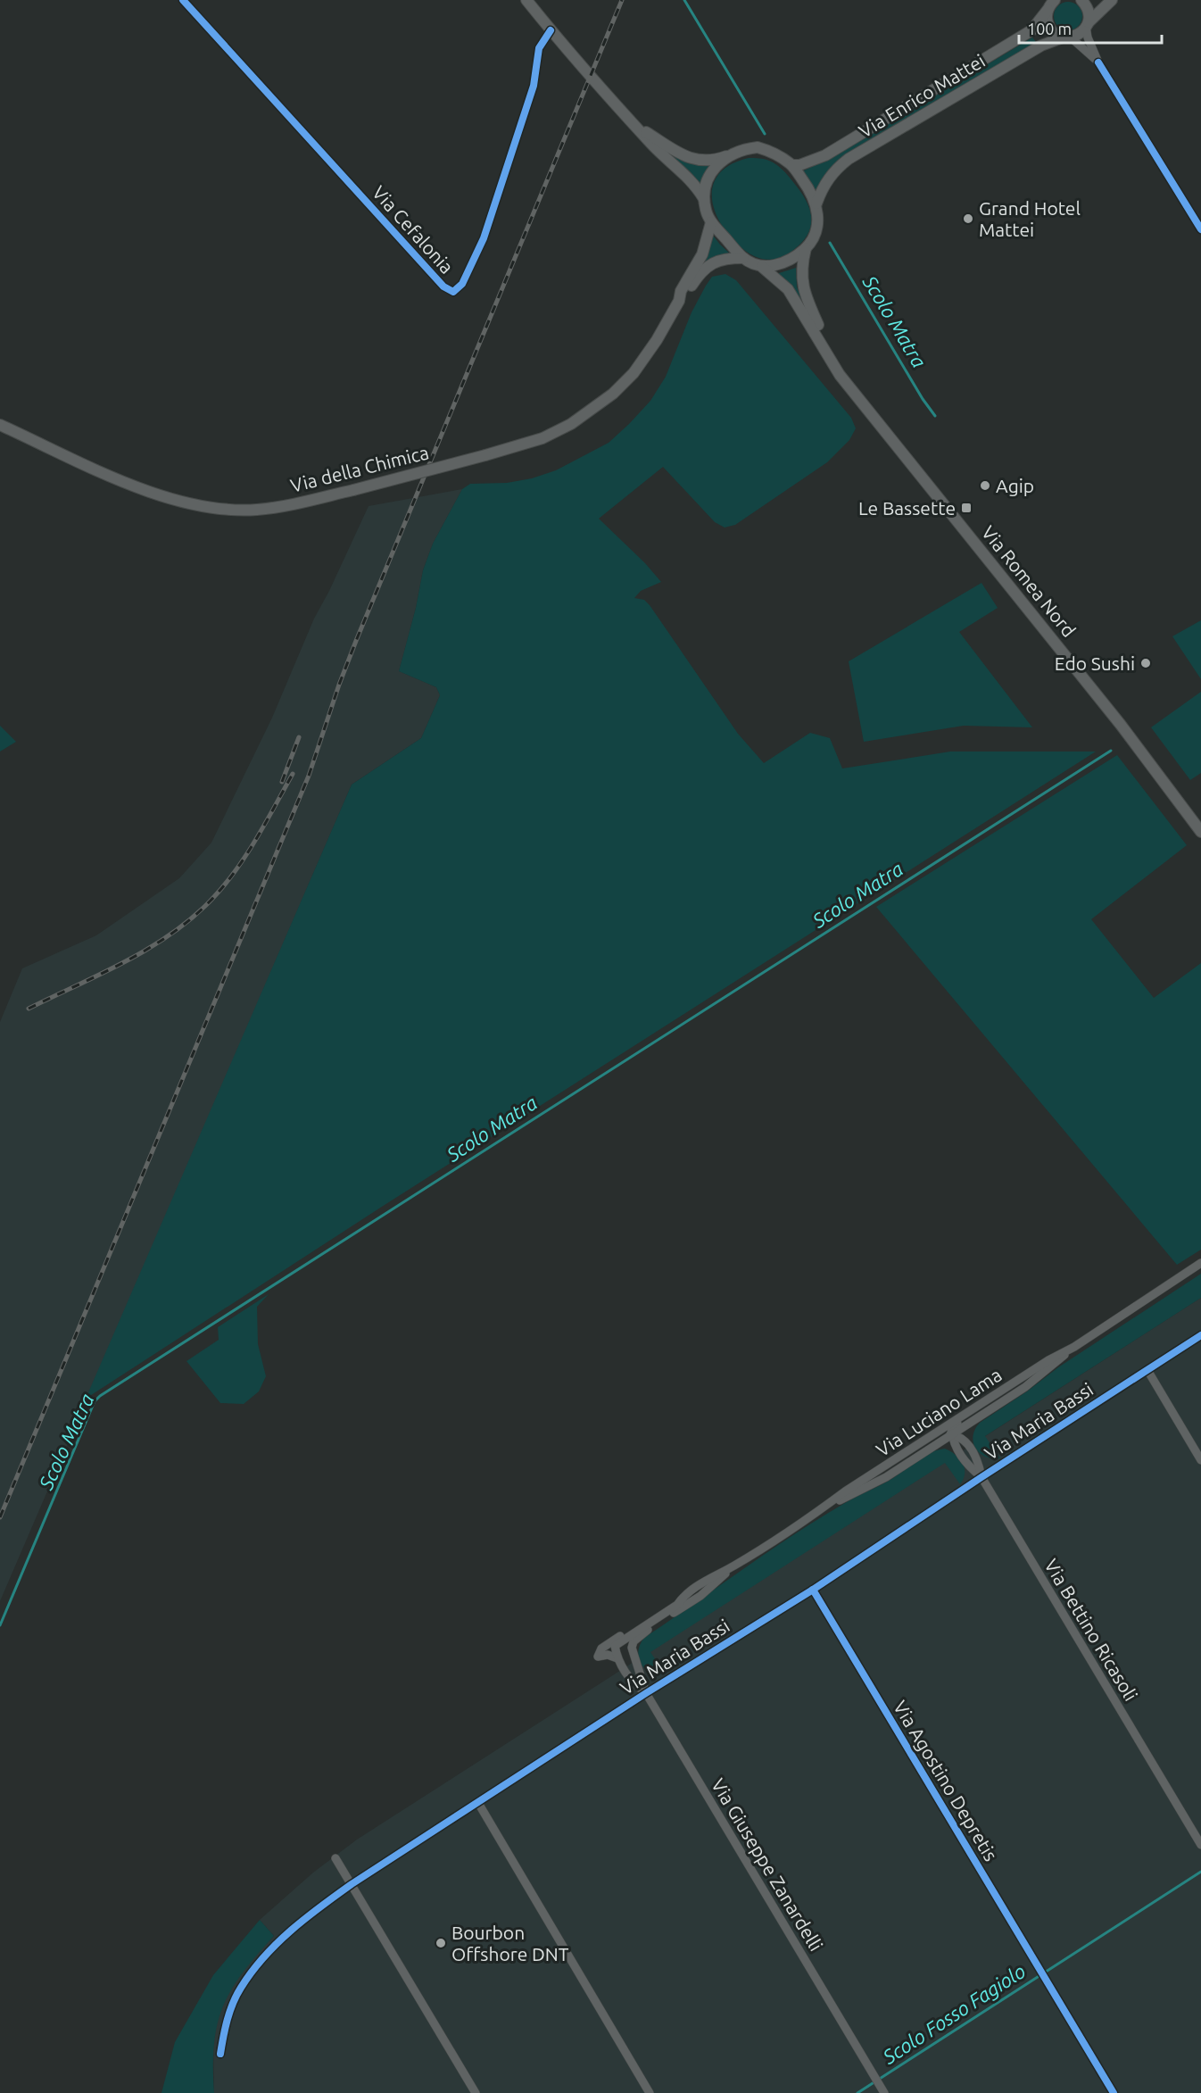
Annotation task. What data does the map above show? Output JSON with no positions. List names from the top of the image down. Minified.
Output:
{"streets":{"main road":["Via Enrico Mattei","Via della Chimica","Via Romea Nord"],"street":["Via Cefalonia","Via Luciano Lama","Via Maria Bassi","Via Bettino Ricasoli","Via Agostino Depretis","Via Giuseppe Zanardelli"]},"crossings":[["Via Enrico Mattei","Via della Chimica"],["Via Enrico Mattei","Via Romea Nord"],["Via della Chimica","Via Romea Nord"],["Via Luciano Lama","Via Maria Bassi"],["Via Luciano Lama","Via Bettino Ricasoli"],["Via Luciano Lama","Via Giuseppe Zanardelli"],["Via Maria Bassi","Via Bettino Ricasoli"],["Via Maria Bassi","Via Agostino Depretis"],["Via Maria Bassi","Via Giuseppe Zanardelli"]],"water":["Scolo Matra","Scolo Fosso Fagiolo"],"places":{"other":["Grand Hotel Mattei","Agip","Edo Sushi","Bourbon Offshore DNT"],"transit":["Le Bassette"]},"scale_bar":"100 m"}
